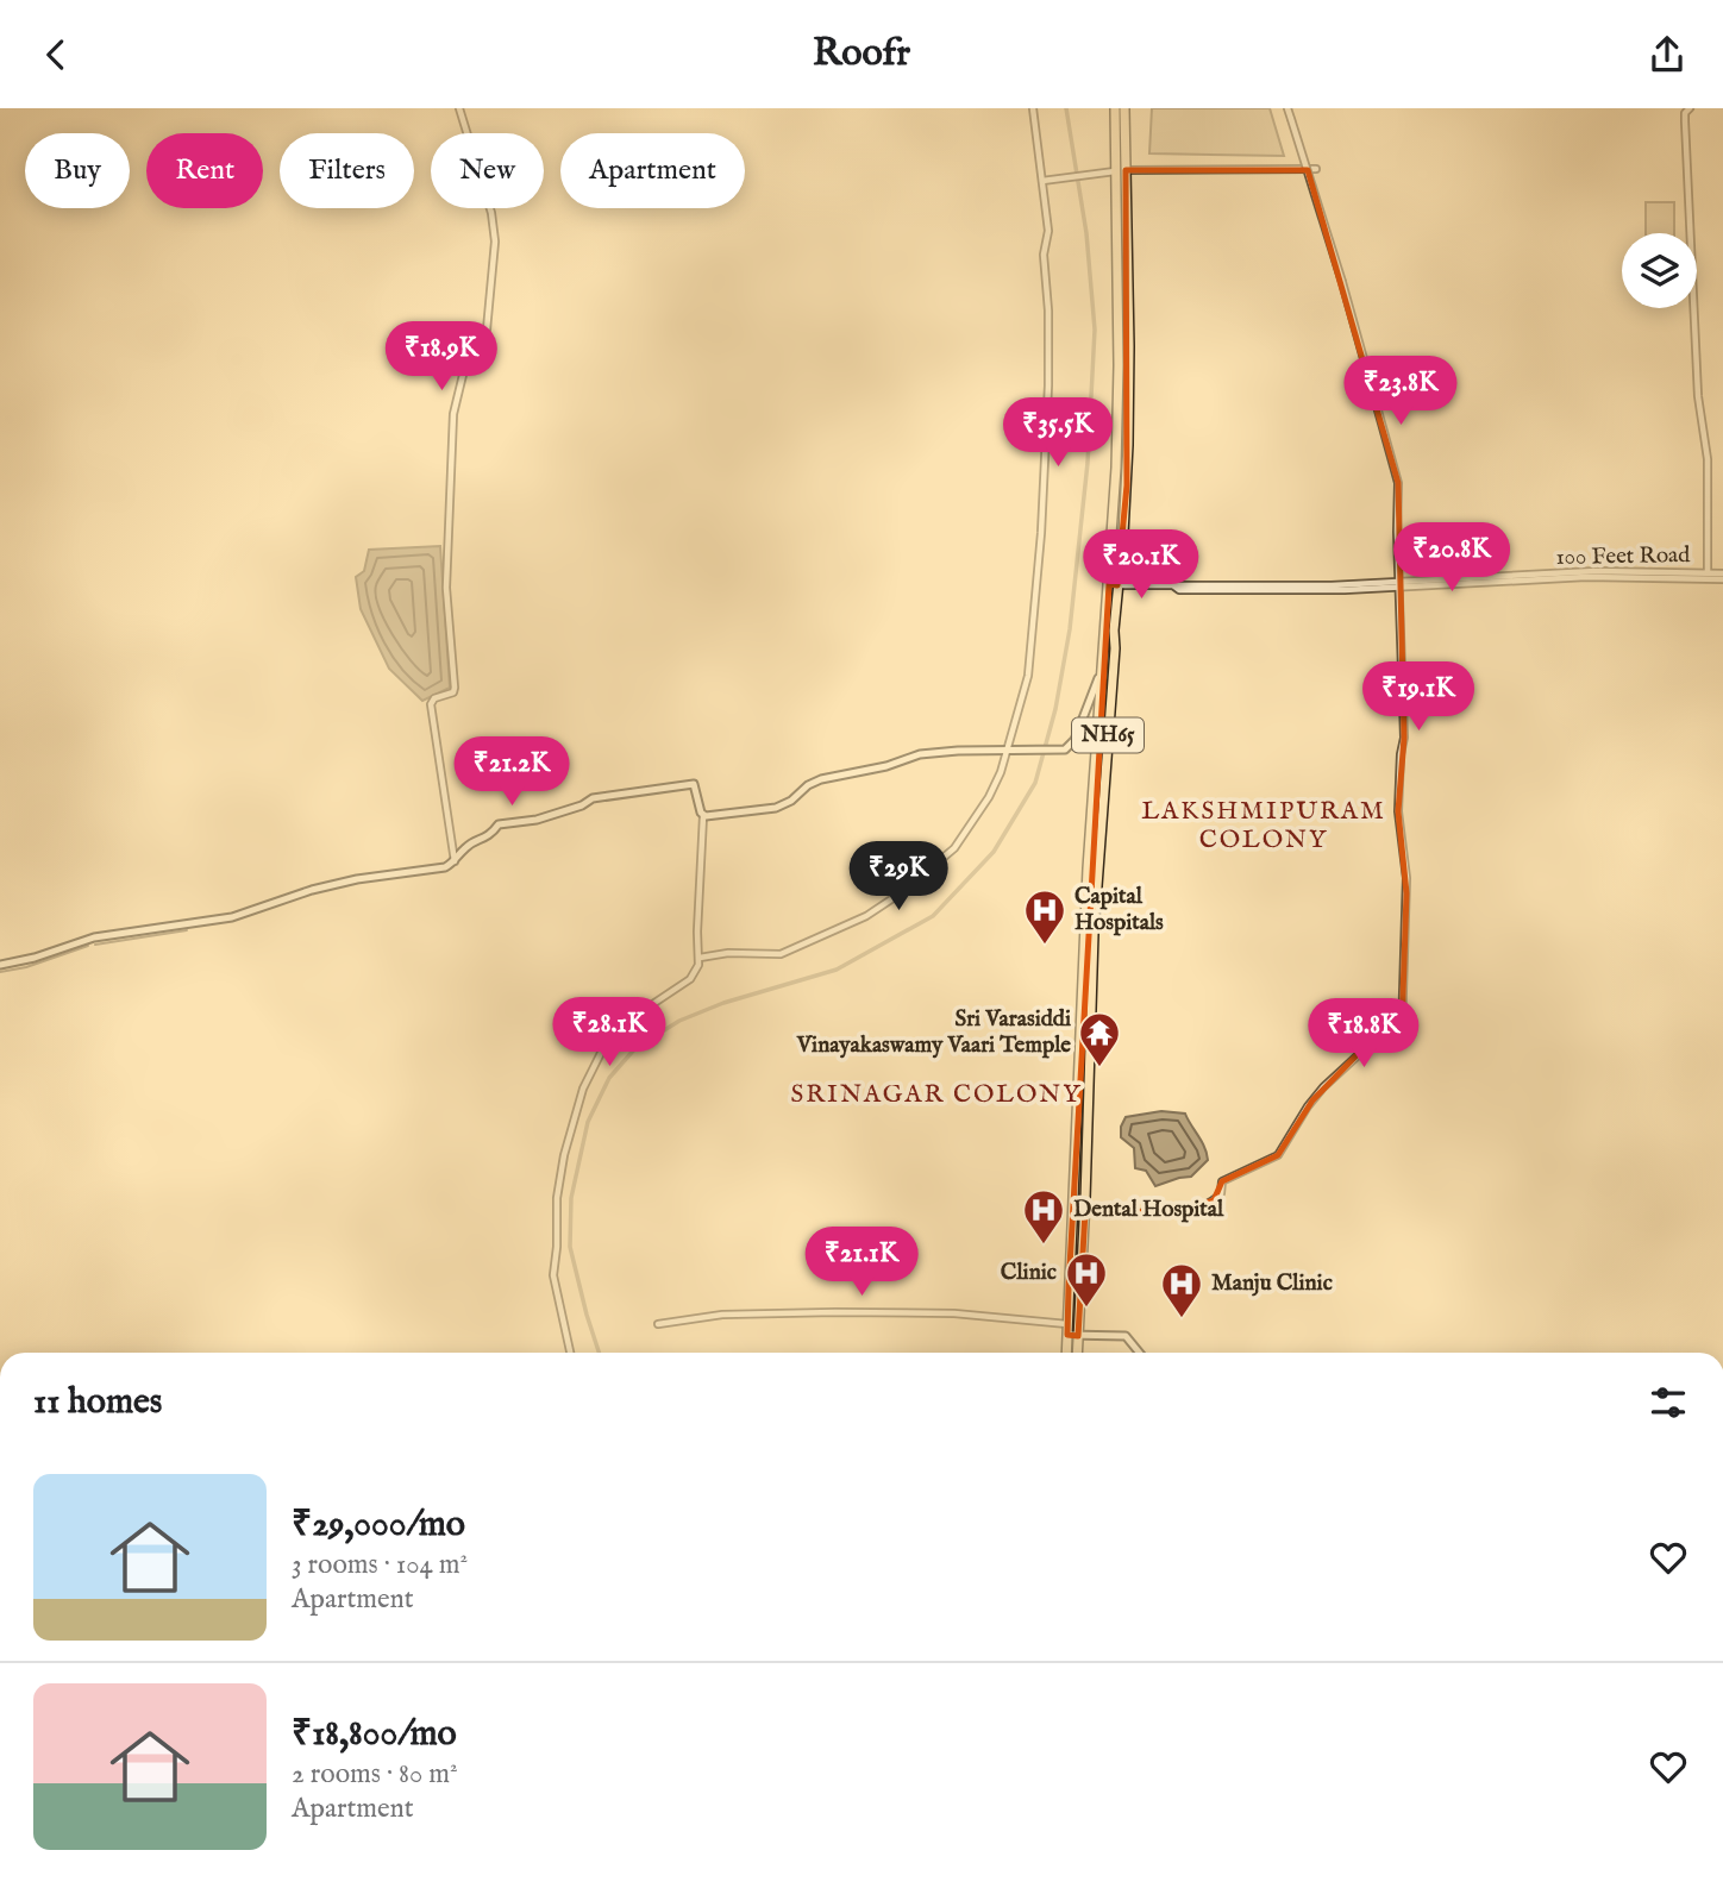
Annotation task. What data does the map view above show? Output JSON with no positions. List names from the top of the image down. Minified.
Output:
{"streets":{"highway":["NH65"],"street":["100 Feet Road"]},"crossings":[["100 Feet Road","NH65"]],"districts":["LAKSHMIPURAM COLONY","SRINAGAR COLONY"],"places":{"hospital":["Capital Hospitals","Dental Hospital","Clinic","Manju Clinic"],"temple":["Sri Varasiddi Vinayakaswamy Vaari Temple"]},"page":{"header":"Roofr","chip":["Buy","Rent","Filters","New","Apartment"],"price":["₹18.9K","₹23.8K","₹35.5K","₹20.8K","₹20.1K","₹19.1K","₹21.2K","₹29K","₹28.1K","₹18.8K","₹21.1K"],"heading":"11 homes","list":[{"name":"₹29,000/mo","note":"3 rooms · 104 m² · Apartment"},{"name":"₹18,800/mo","note":"2 rooms · 80 m² · Apartment"}]}}
